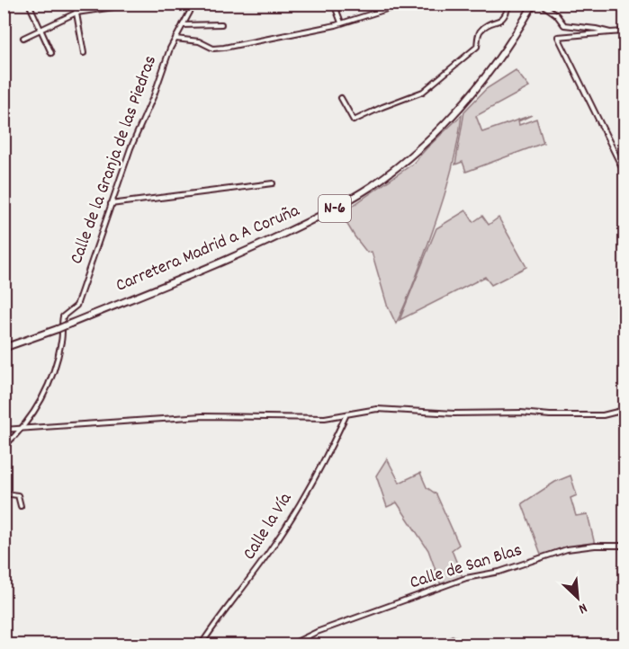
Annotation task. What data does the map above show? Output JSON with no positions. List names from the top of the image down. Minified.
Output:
{"streets":{"highway":["N-6","Carretera Madrid a A Coruña"],"street":["Calle de la Granja de las Piedras","Calle la Vía","Calle de San Blas"]},"north":"bottom right"}
